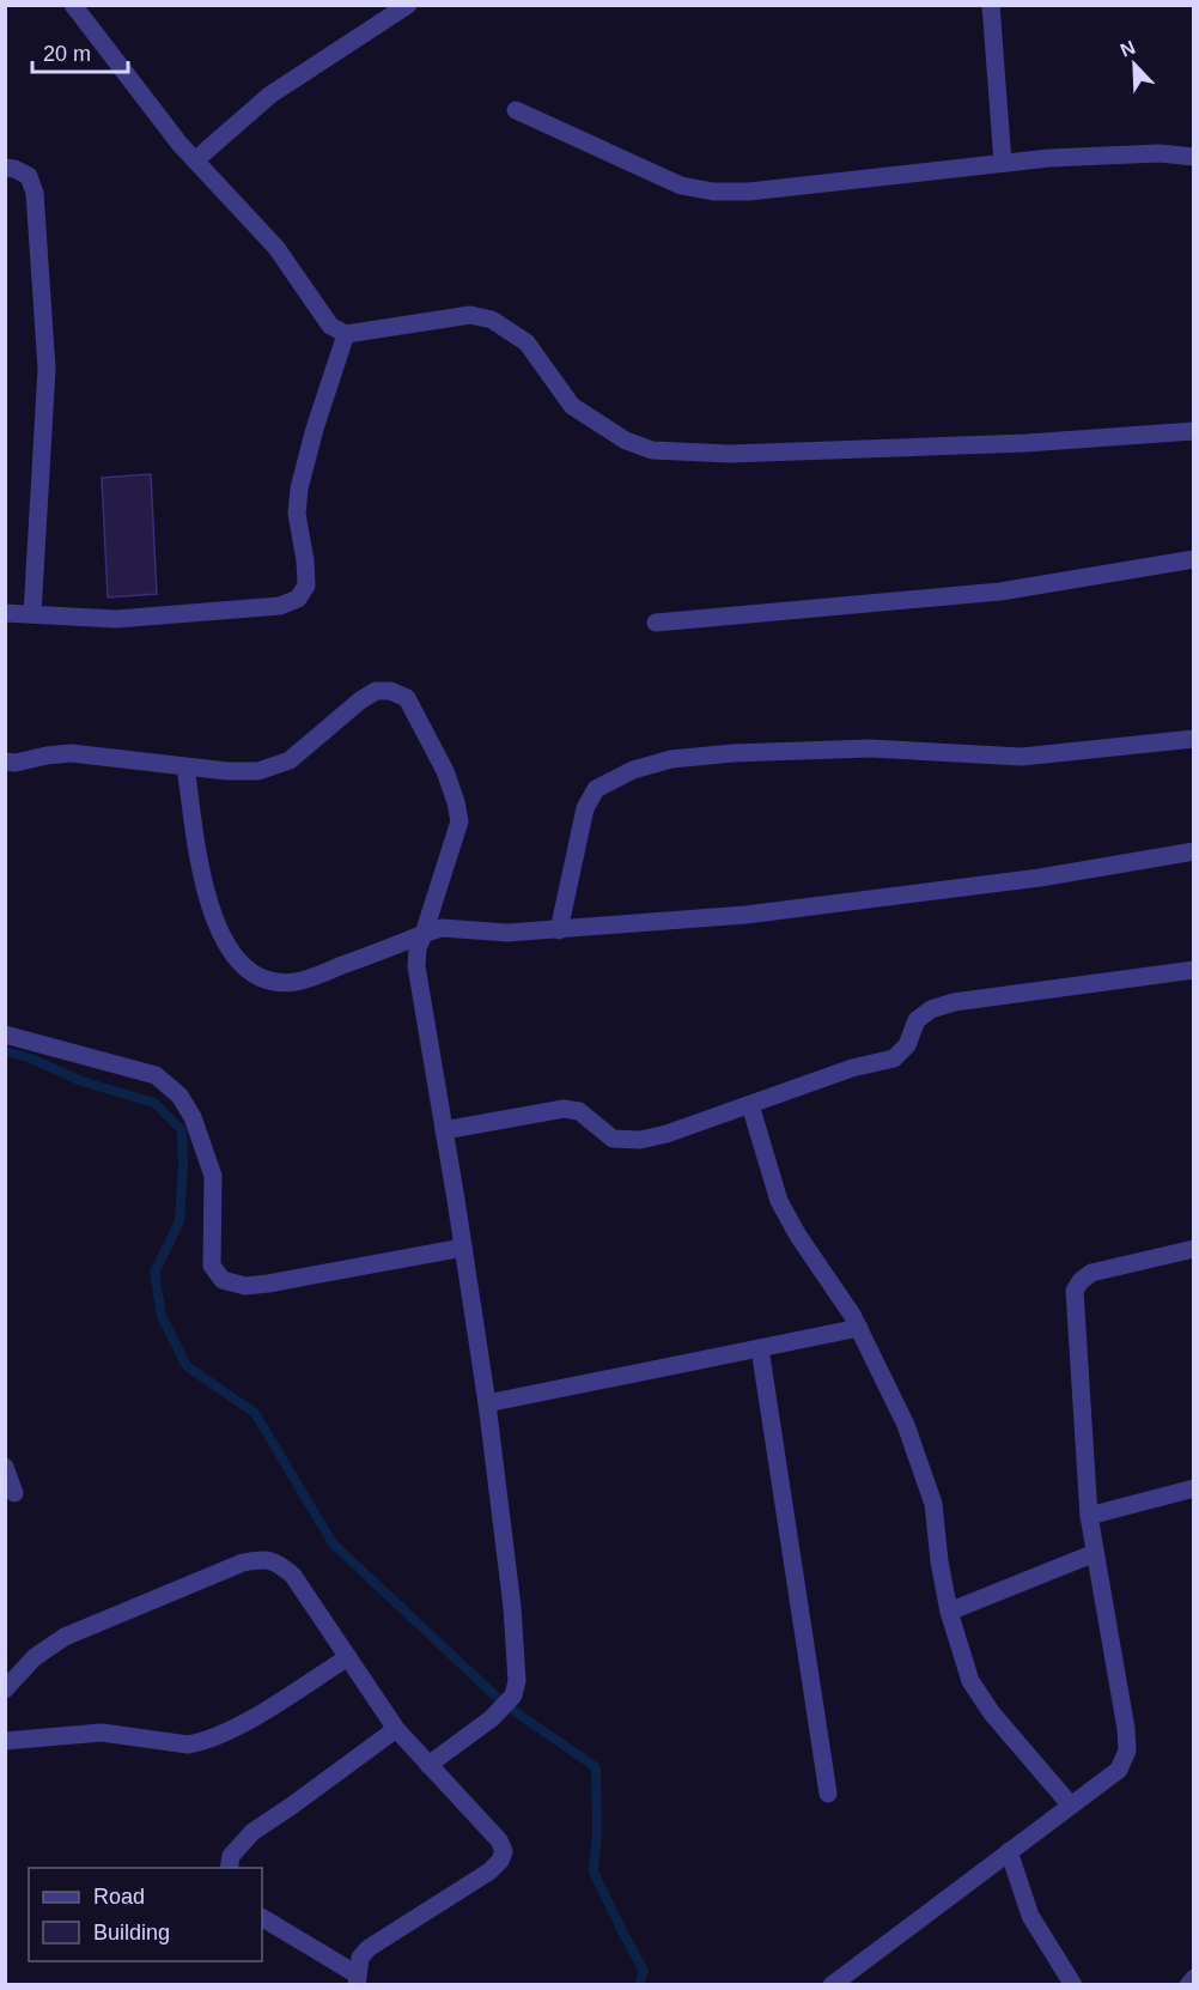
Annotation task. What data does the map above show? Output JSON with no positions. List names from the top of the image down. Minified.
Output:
{"legend":["Road","Building"],"scale_bar":"20 m","north":"top left"}
